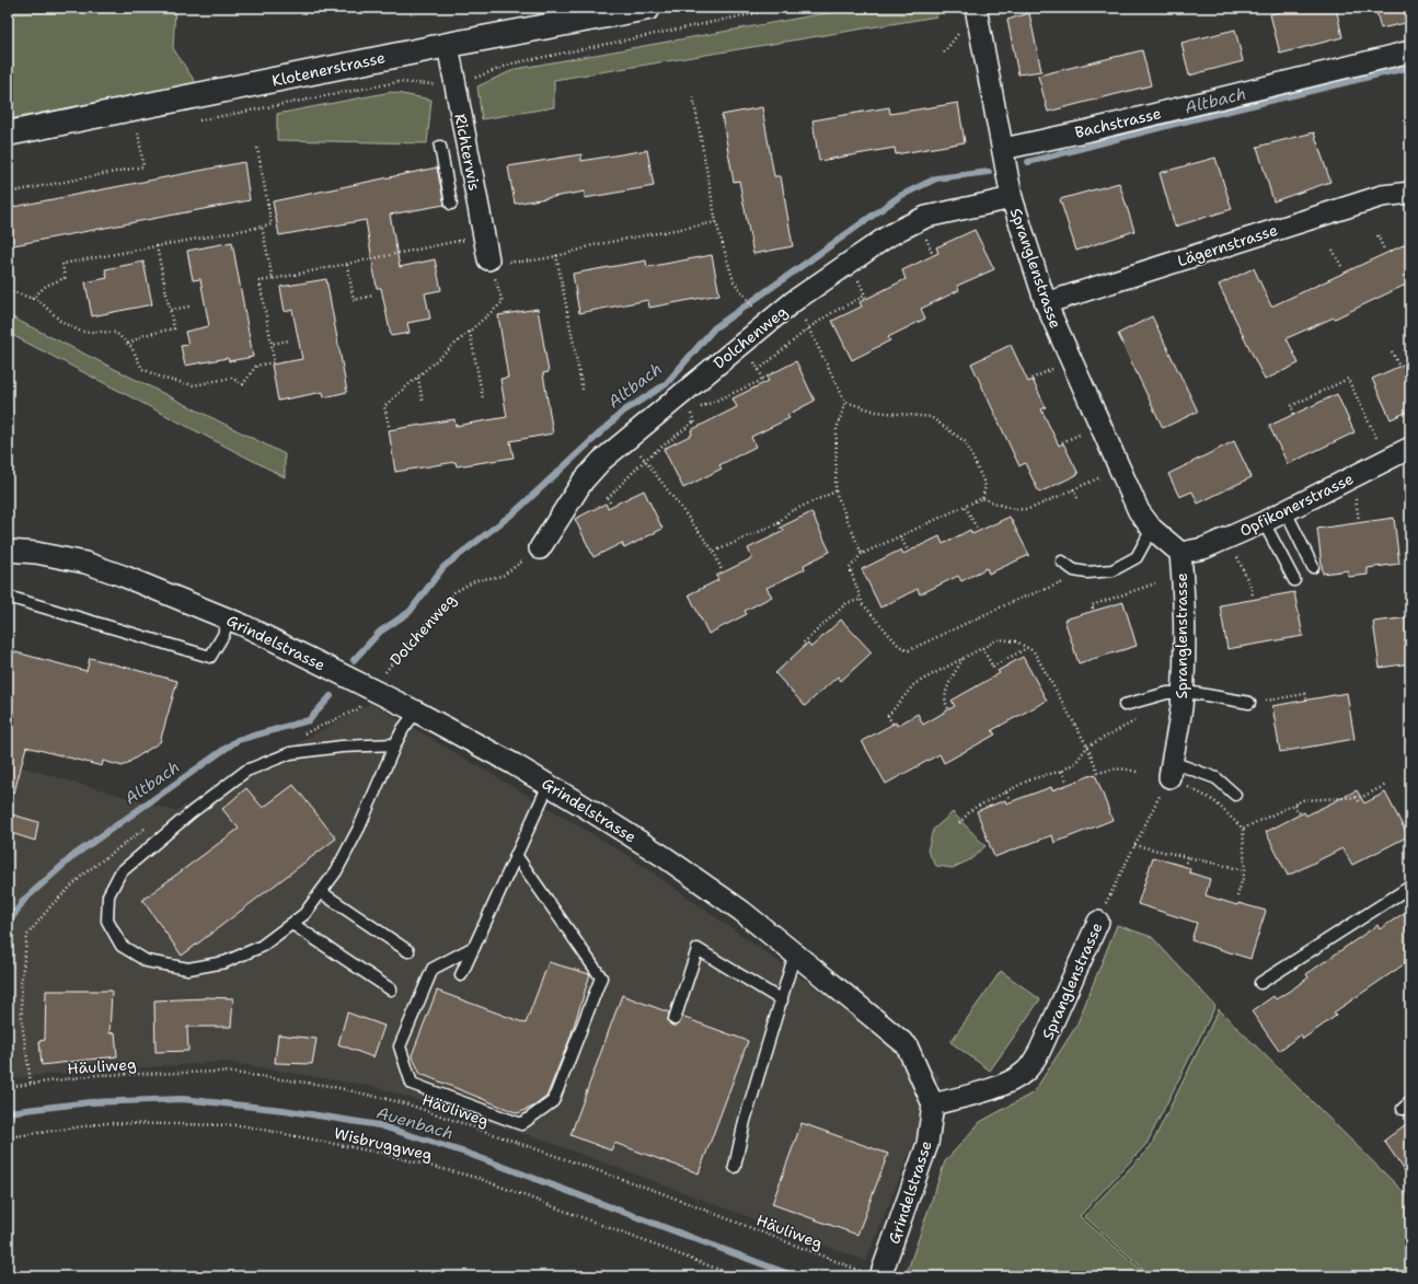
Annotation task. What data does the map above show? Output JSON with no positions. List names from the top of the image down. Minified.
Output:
{"streets":{"main road":["Klotenerstrasse"],"street":["Bachstrasse","Richterwis","Lägernstrasse","Spranglenstrasse","Dolchenweg","Opfikonerstrasse","Grindelstrasse"],"path":["Häuliweg","Wisbruggweg"]},"crossings":[["Klotenerstrasse","Richterwis"],["Bachstrasse","Spranglenstrasse"],["Lägernstrasse","Spranglenstrasse"],["Spranglenstrasse","Dolchenweg"],["Spranglenstrasse","Opfikonerstrasse"],["Spranglenstrasse","Grindelstrasse"],["Dolchenweg","Grindelstrasse"],["Grindelstrasse","Häuliweg"]],"water":["Altbach","Auenbach"]}
